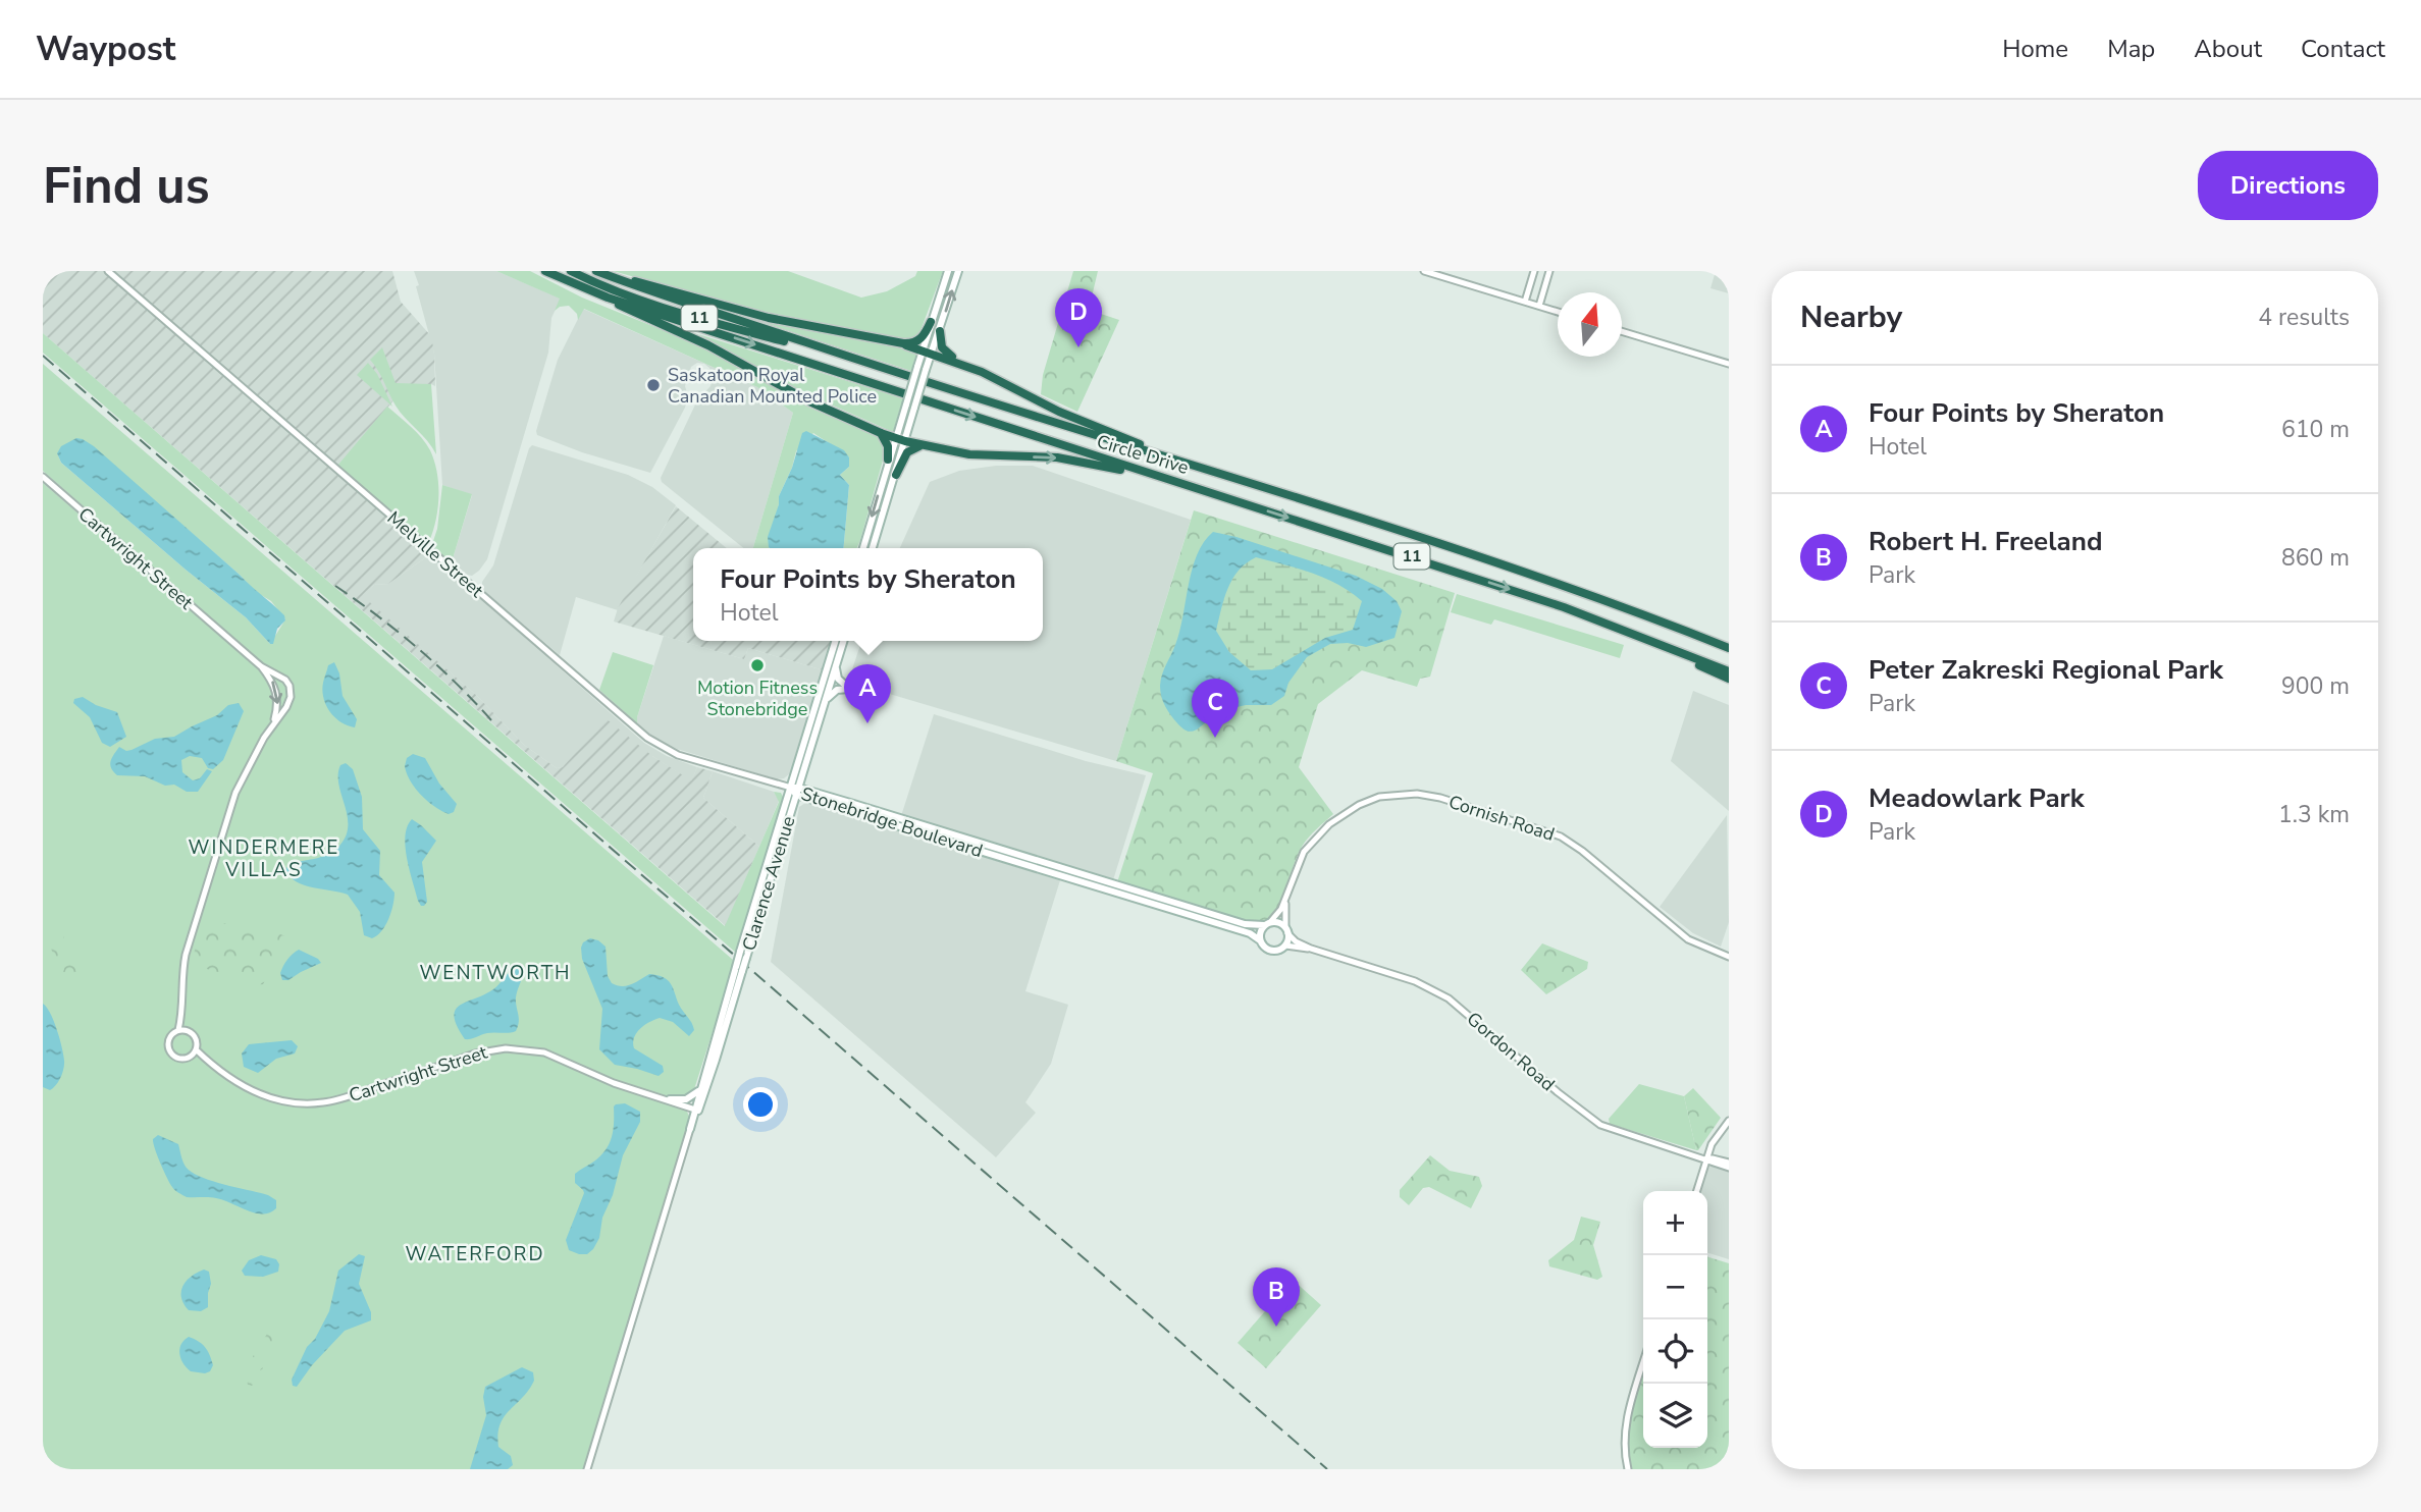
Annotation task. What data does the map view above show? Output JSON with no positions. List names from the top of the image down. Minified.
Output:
{"streets":{"highway":["11","Circle Drive"],"main road":["Stonebridge Boulevard","Clarence Avenue"],"street":["Melville Street","Cartwright Street","Cornish Road","Gordon Road"]},"crossings":[["11","Circle Drive"],["Melville Street","Stonebridge Boulevard"],["Melville Street","Clarence Avenue"],["Cartwright Street","Clarence Avenue"],["Cornish Road","Stonebridge Boulevard"],["Cornish Road","Gordon Road"],["Stonebridge Boulevard","Clarence Avenue"],["Stonebridge Boulevard","Gordon Road"]],"districts":["WINDERMERE VILLAS","WENTWORTH","WATERFORD"],"places":["Saskatoon Royal Canadian Mounted Police","Motion Fitness Stonebridge"],"north":"top","page":{"header":"Waypost","nav":["Home","Map","About","Contact"],"buttons":"Directions","title":"Find us","heading":["Nearby","4 results"],"pins":["D","A","C","B"],"list":[{"mark":"A","name":"Four Points by Sheraton","note":"Hotel","value":"610 m"},{"mark":"B","name":"Robert H. Freeland","note":"Park","value":"860 m"},{"mark":"C","name":"Peter Zakreski Regional Park","note":"Park","value":"900 m"},{"mark":"D","name":"Meadowlark Park","note":"Park","value":"1.3 km"}],"popup":["Four Points by Sheraton","Hotel"],"map_buttons":["+","−"]}}
